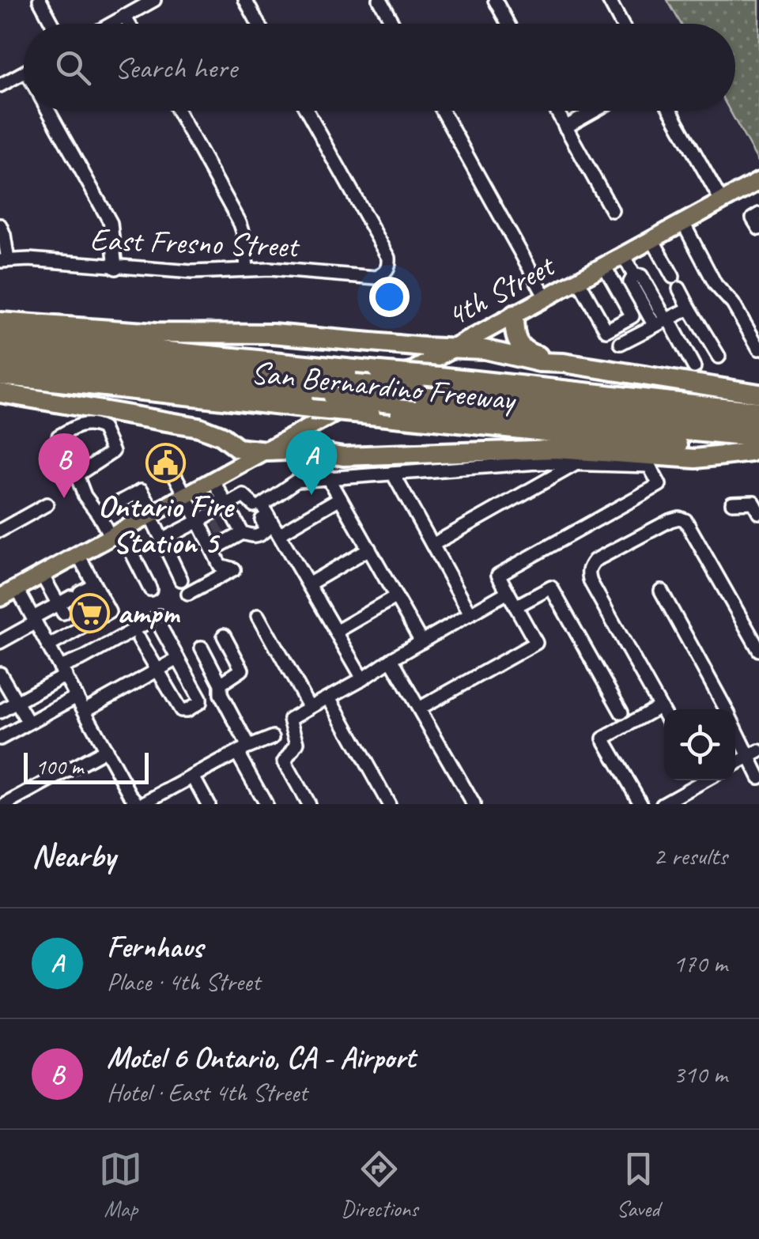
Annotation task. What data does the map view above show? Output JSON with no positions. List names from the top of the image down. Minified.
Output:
{"streets":{"highway":["San Bernardino Freeway"],"main road":["4th Street"],"street":["East Fresno Street"]},"places":{"public building":["Ontario Fire Station 5"],"supermarket":["ampm"]},"scale_bar":"100 m","page":{"search":"Search here","pins":["A","B"],"scale":"100 m","heading":["Nearby","2 results"],"list":[{"mark":"A","name":"Fernhaus","note":"Place · 4th Street","value":"170 m"},{"mark":"B","name":"Motel 6 Ontario, CA - Airport","note":"Hotel · East 4th Street","value":"310 m"}],"nav":["Map","Directions","Saved"]}}
